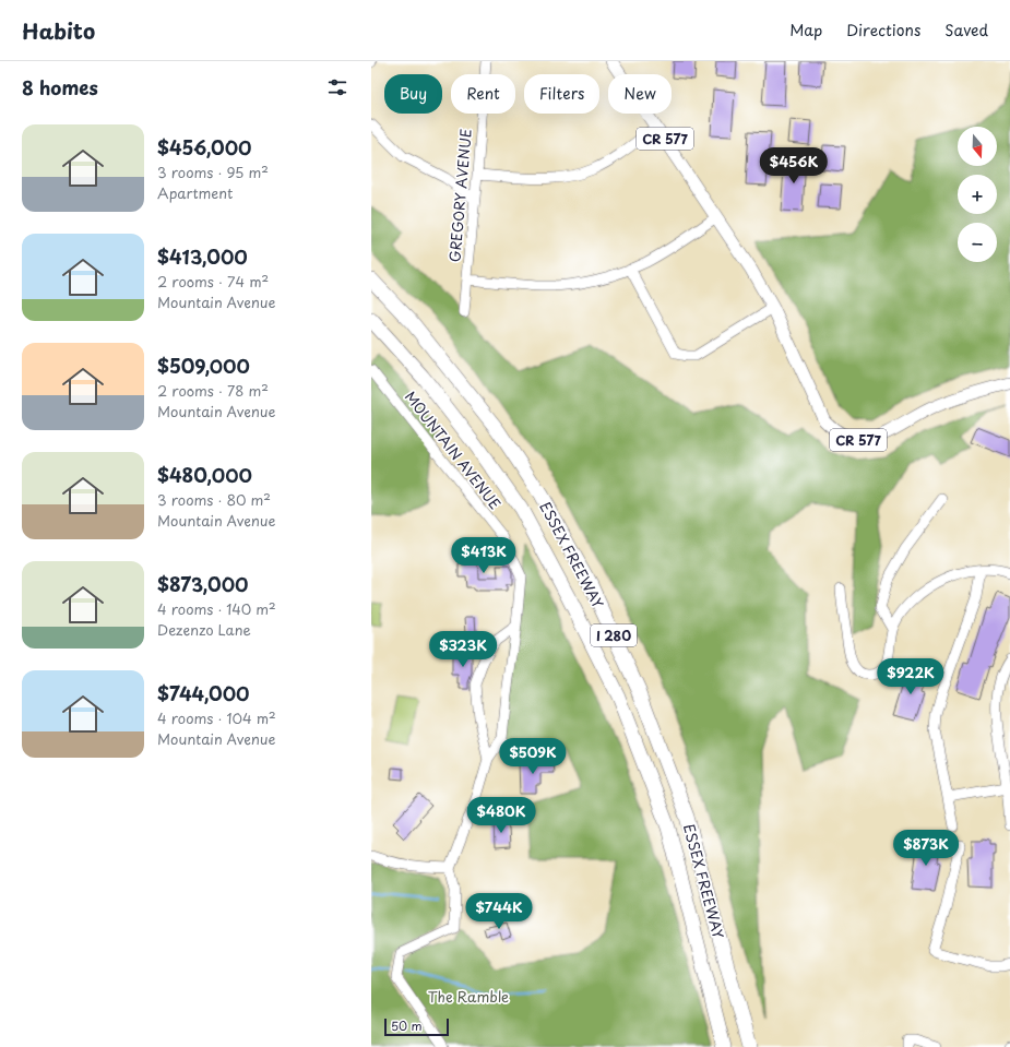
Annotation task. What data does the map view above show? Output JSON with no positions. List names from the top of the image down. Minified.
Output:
{"streets":{"highway":["ESSEX FREEWAY","I 280"],"main road":["CR 577"],"street":["GREGORY AVENUE","MOUNTAIN AVENUE"]},"parks":["The Ramble"],"scale_bar":"50 m","north":"bottom","page":{"header":"Habito","nav":["Map","Directions","Saved"],"heading":"8 homes","chip":["Buy","Rent","Filters","New"],"list":[{"name":"$456,000","note":"3 rooms · 95 m² · Apartment"},{"name":"$413,000","note":"2 rooms · 74 m² · Mountain Avenue"},{"name":"$509,000","note":"2 rooms · 78 m² · Mountain Avenue"},{"name":"$480,000","note":"3 rooms · 80 m² · Mountain Avenue"},{"name":"$873,000","note":"4 rooms · 140 m² · Dezenzo Lane"},{"name":"$744,000","note":"4 rooms · 104 m² · Mountain Avenue"}],"map_buttons":["+","−"],"price":["$456K","$413K","$323K","$922K","$509K","$480K","$873K","$744K"],"scale":"50 m"}}
